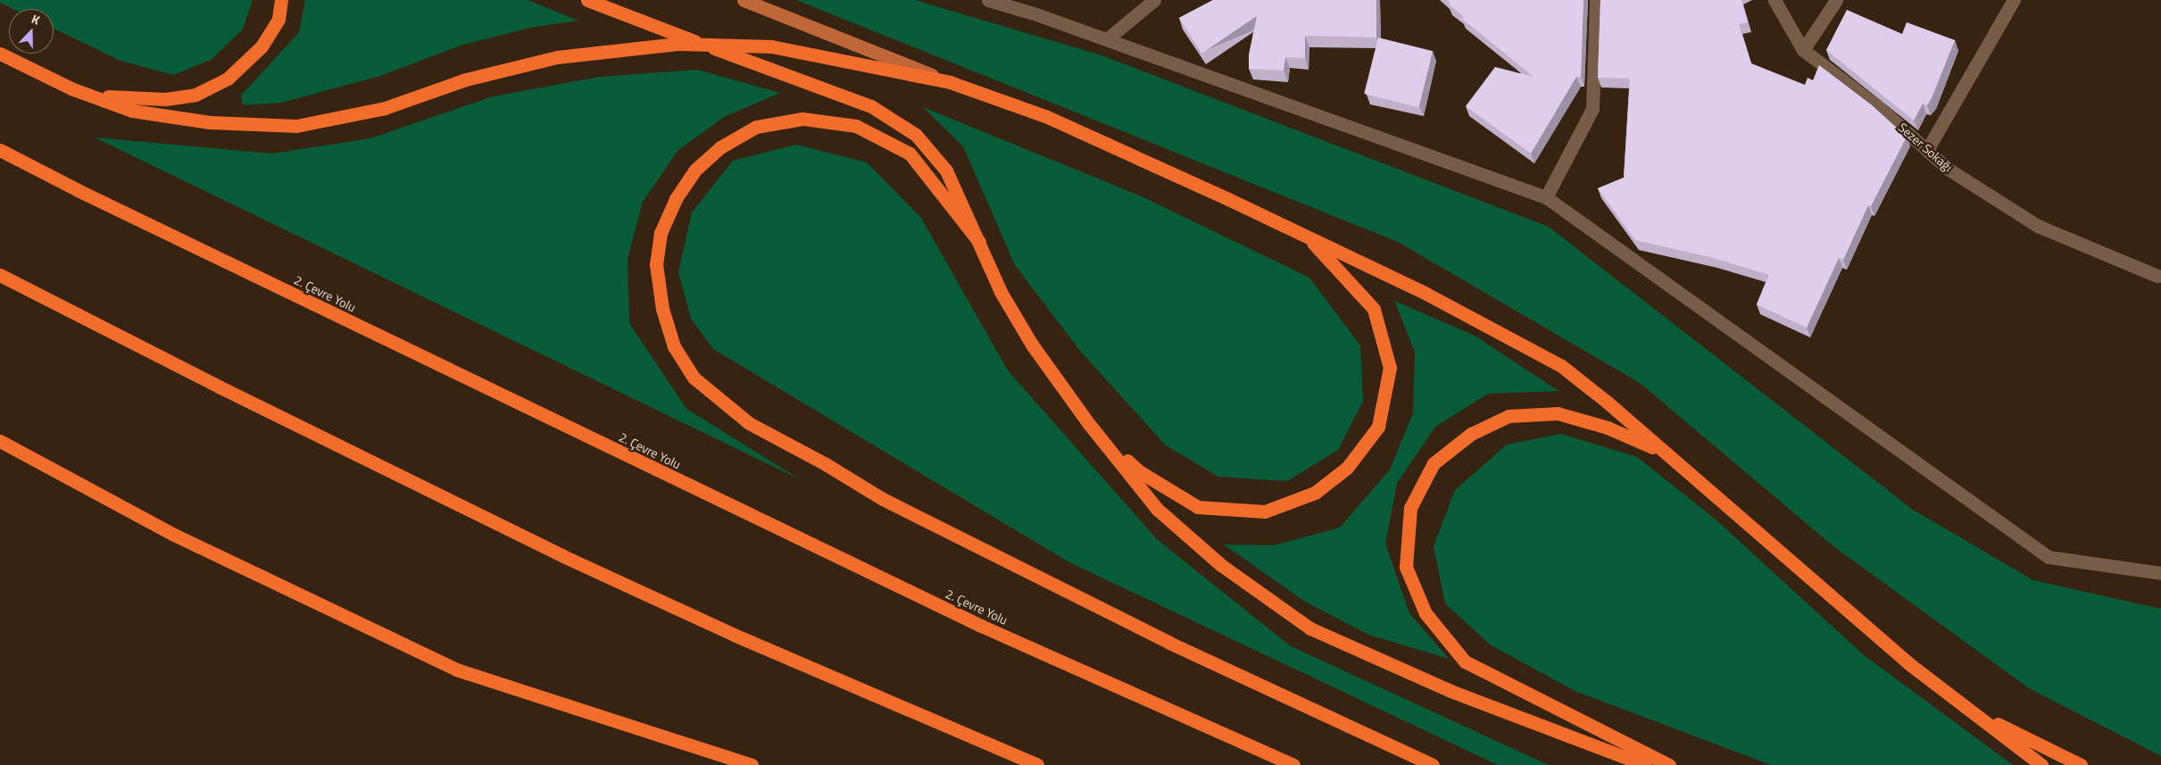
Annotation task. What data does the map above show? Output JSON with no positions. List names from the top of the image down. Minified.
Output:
{"streets":{"highway":["2. Çevre Yolu"],"street":["Sezer Sokağı"]},"north":"top"}
